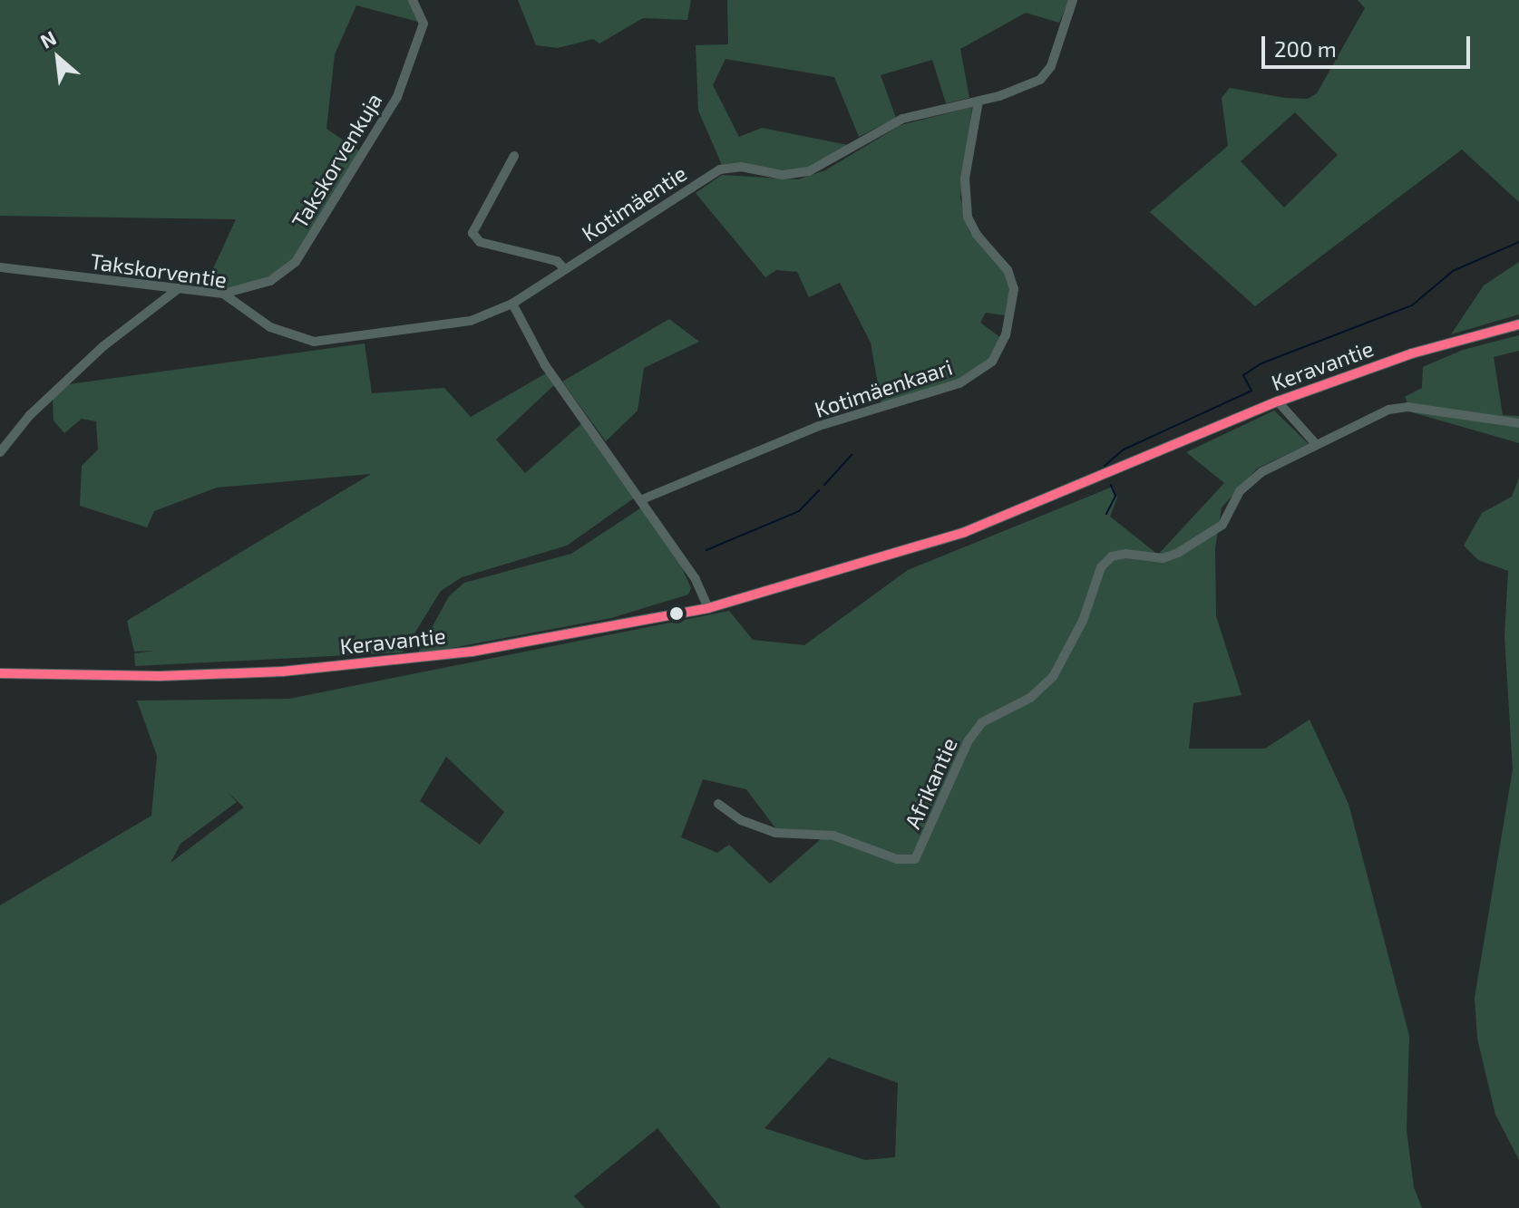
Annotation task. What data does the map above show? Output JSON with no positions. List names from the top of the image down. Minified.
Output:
{"streets":{"main road":["Keravantie"],"street":["Takskorvenkuja","Kotimäentie","Takskorventie","Kotimäenkaari","Afrikantie"]},"crossings":[["Takskorvenkuja","Takskorventie"],["Kotimäentie","Takskorventie"],["Kotimäentie","Kotimäenkaari"]],"scale_bar":"200 m","north":"top left"}
